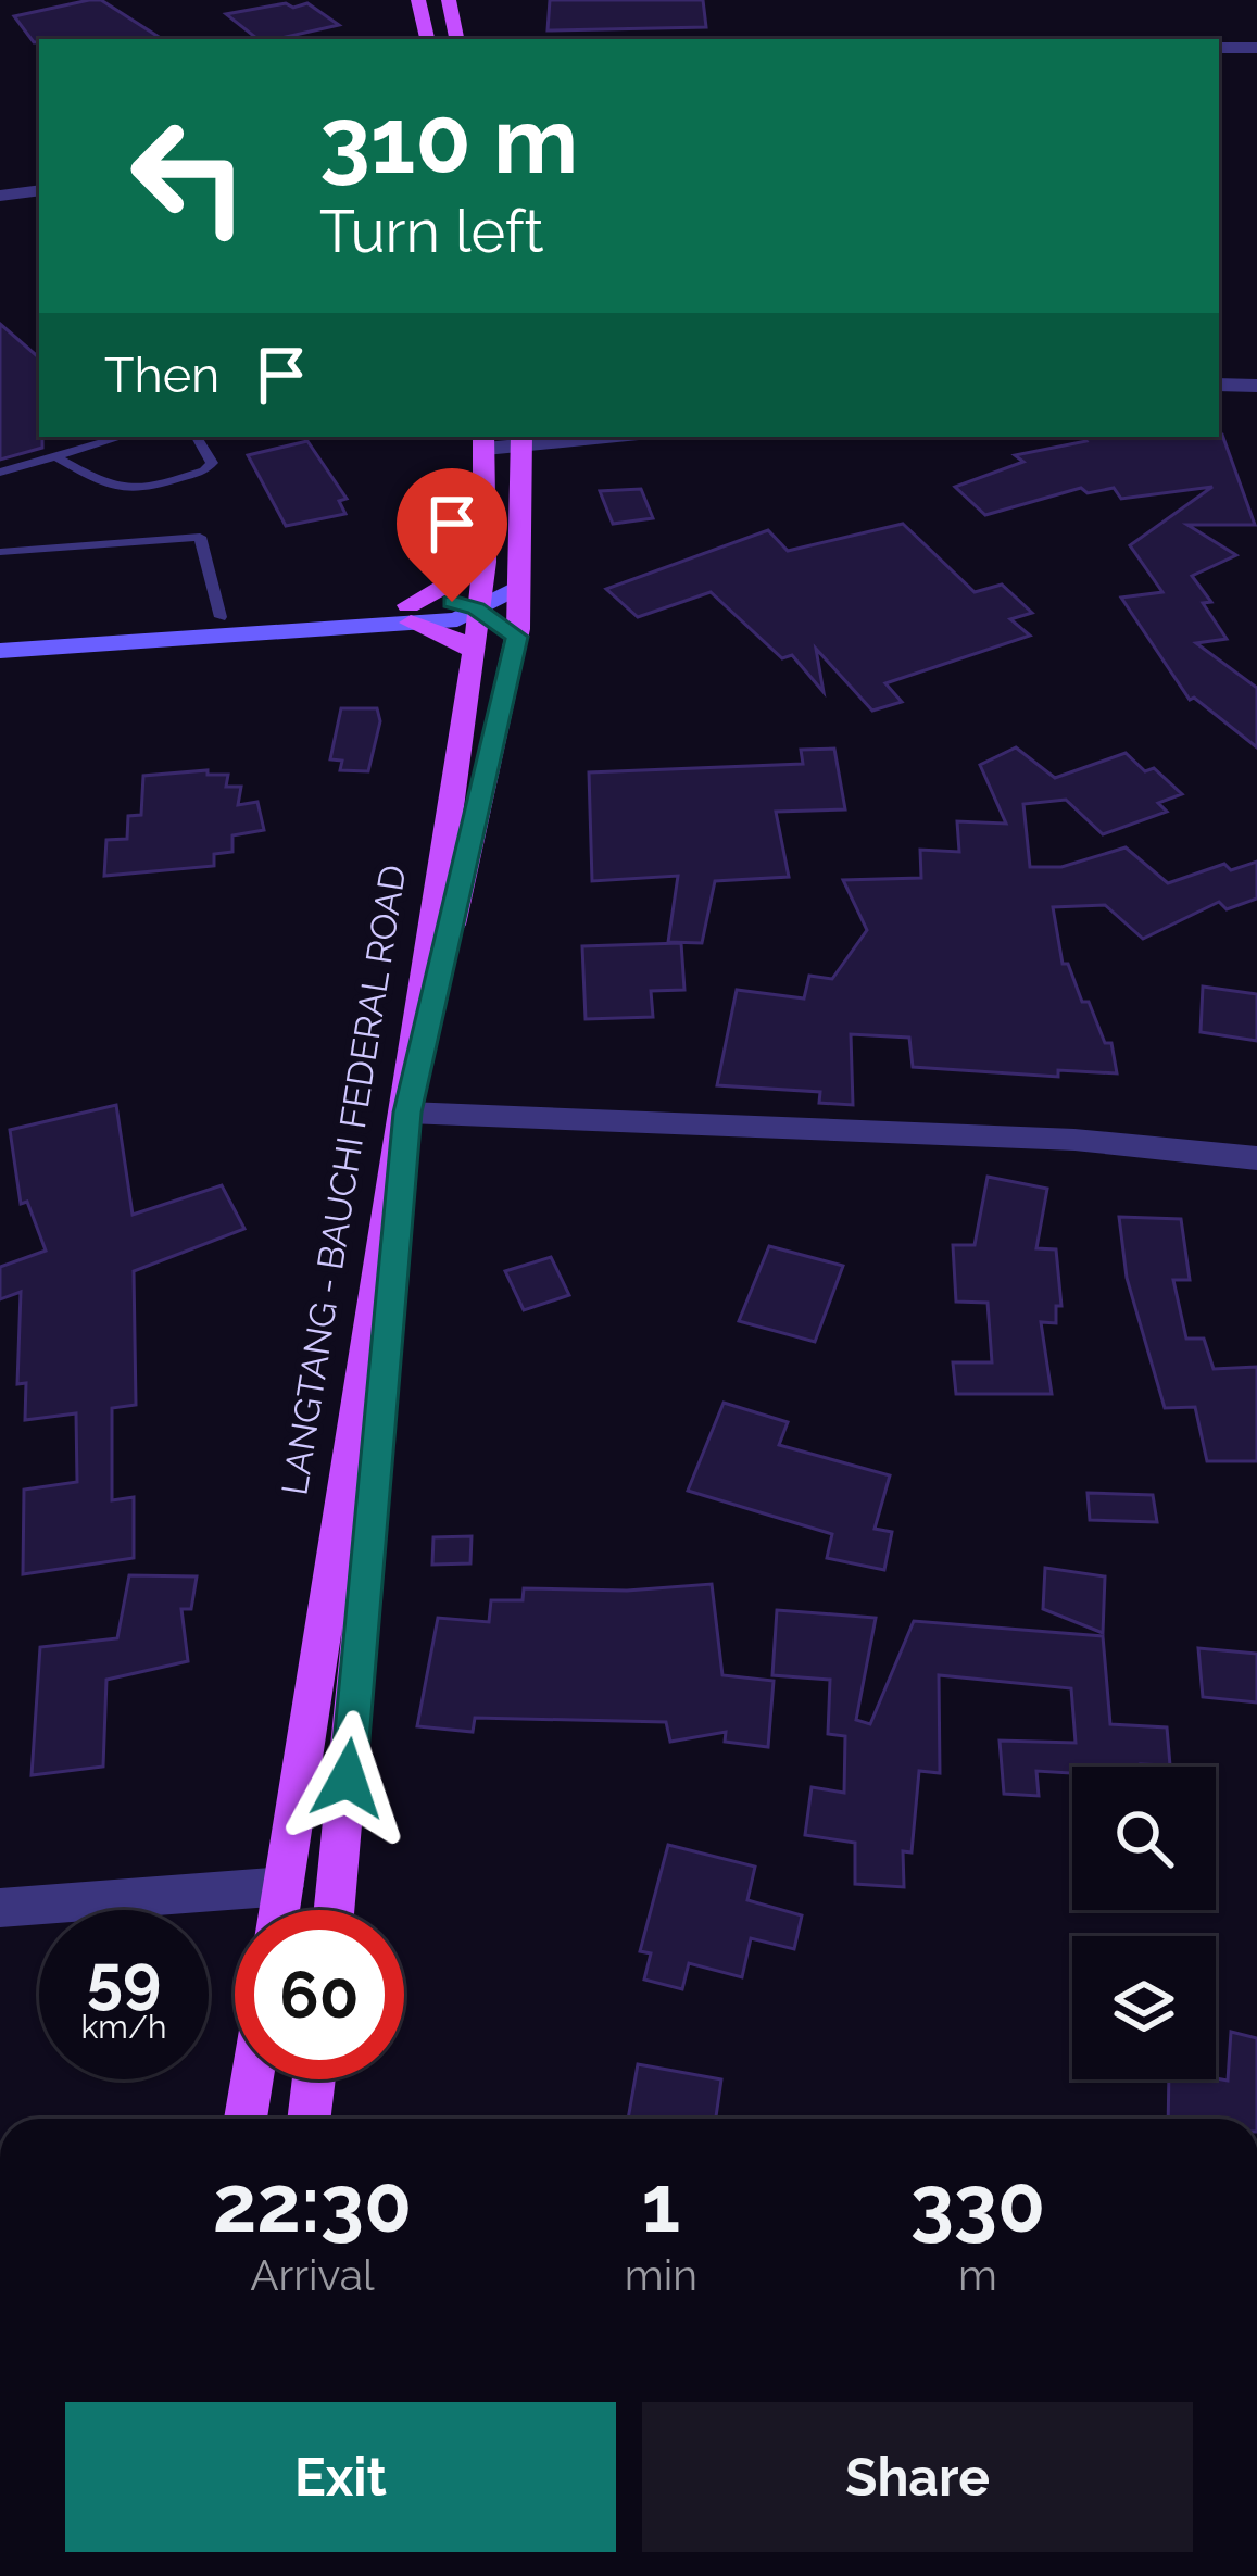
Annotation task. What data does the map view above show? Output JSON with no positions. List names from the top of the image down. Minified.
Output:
{"streets":{"main road":["LANGTANG - BAUCHI FEDERAL ROAD"]},"page":{"turn":["310 m","Turn left"],"then":"Then","speed":"59 km/h","limit":"60","eta":["22:30","Arrival","1","min","330","m"],"buttons":["Exit","Share"]}}
